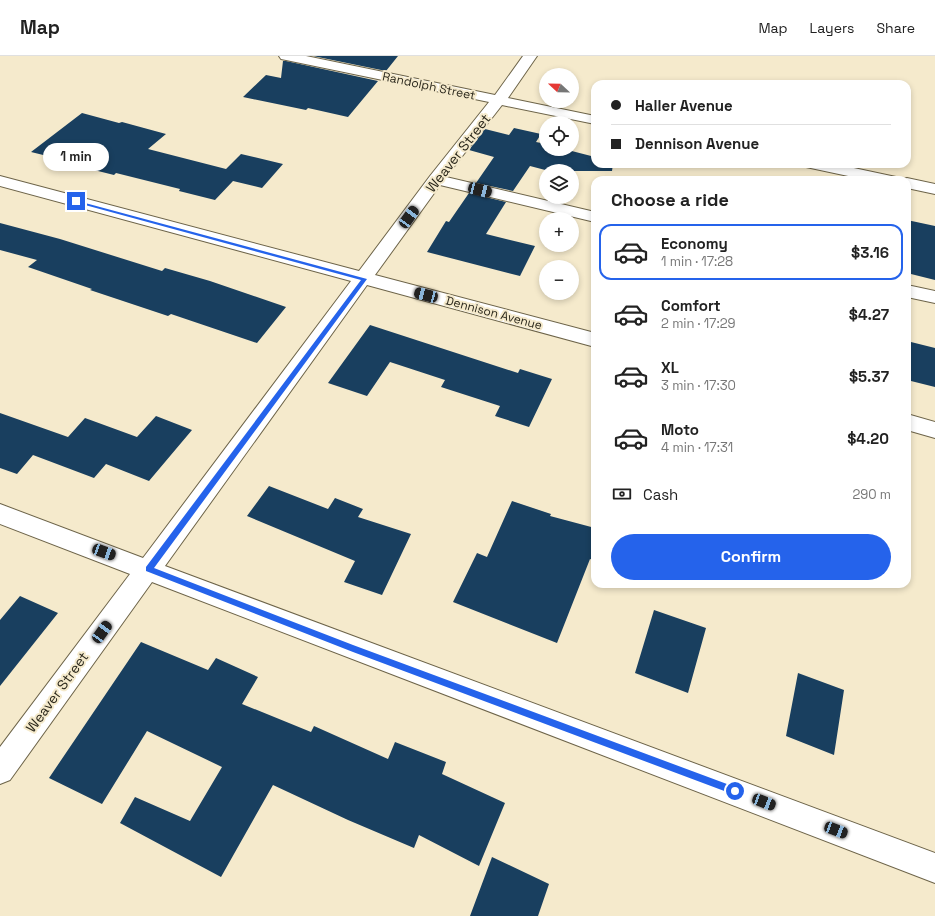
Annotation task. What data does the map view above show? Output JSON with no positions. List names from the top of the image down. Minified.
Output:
{"streets":{"street":["Randolph Street","Weaver Street","Dennison Avenue"]},"crossings":[["Randolph Street","Weaver Street"],["Weaver Street","Dennison Avenue"]],"north":"left","page":{"header":"Map","nav":["Map","Layers","Share"],"map_buttons":["+","−"],"banner":["Haller Avenue","Dennison Avenue"],"bubble":"1 min","heading":"Choose a ride","list":[{"name":"Economy","note":"1 min · 17:28","value":"$3.16"},{"name":"Comfort","note":"2 min · 17:29","value":"$4.27"},{"name":"XL","note":"3 min · 17:30","value":"$5.37"},{"name":"Moto","note":"4 min · 17:31","value":"$4.20"}],"pay":["Cash","290 m"],"buttons":"Confirm"}}
